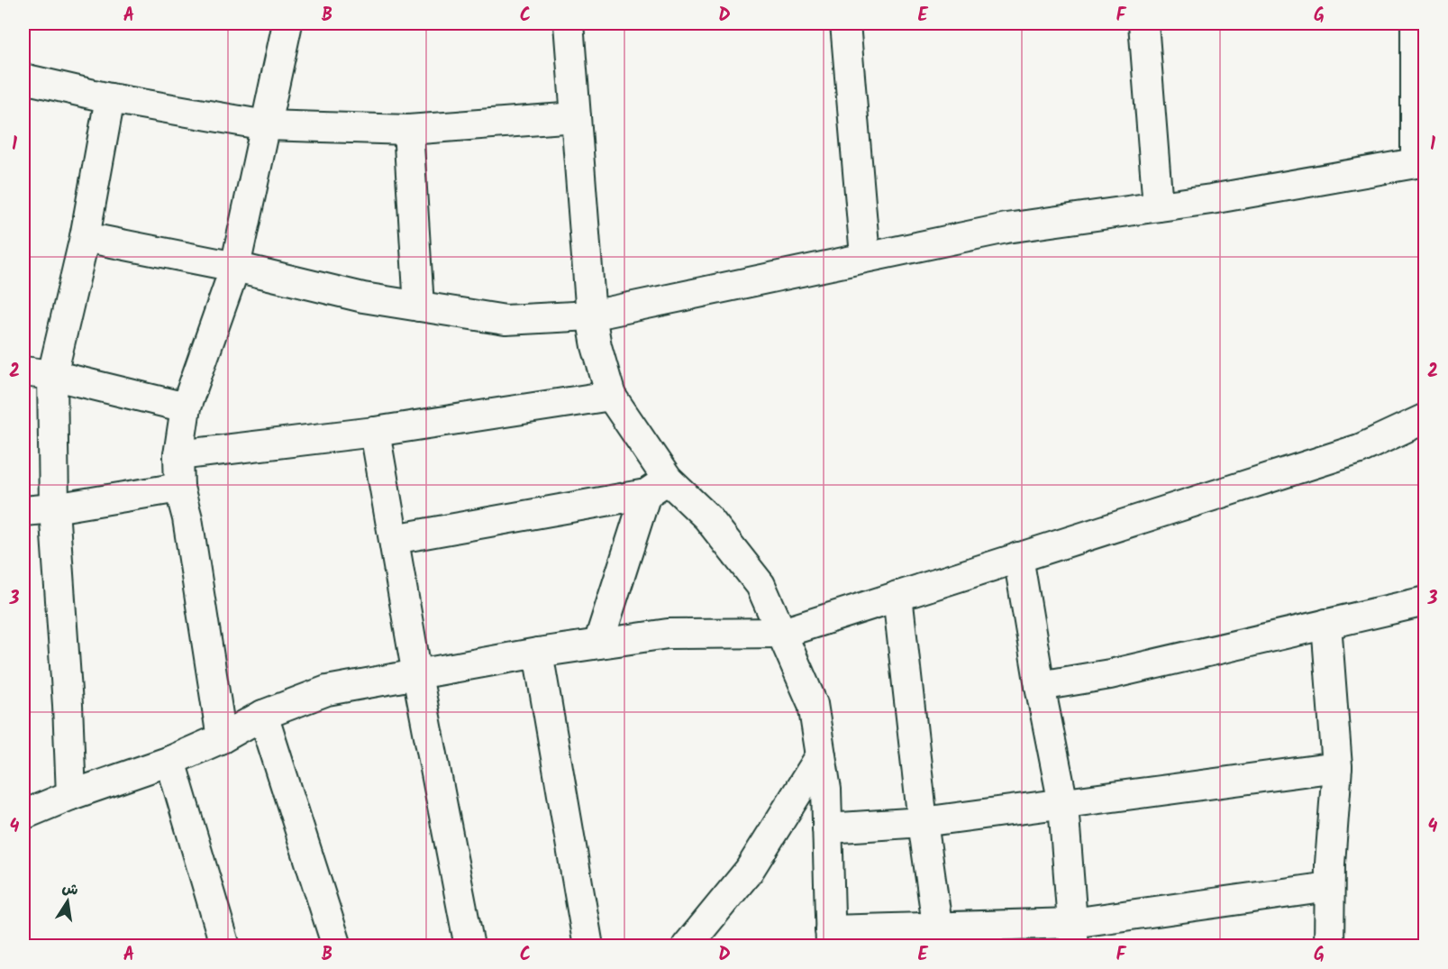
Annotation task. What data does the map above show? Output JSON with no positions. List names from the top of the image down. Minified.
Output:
{"north":"top","grid":{"columns":["A","B","C","D","E","F","G"],"rows":["1","2","3","4"]}}
